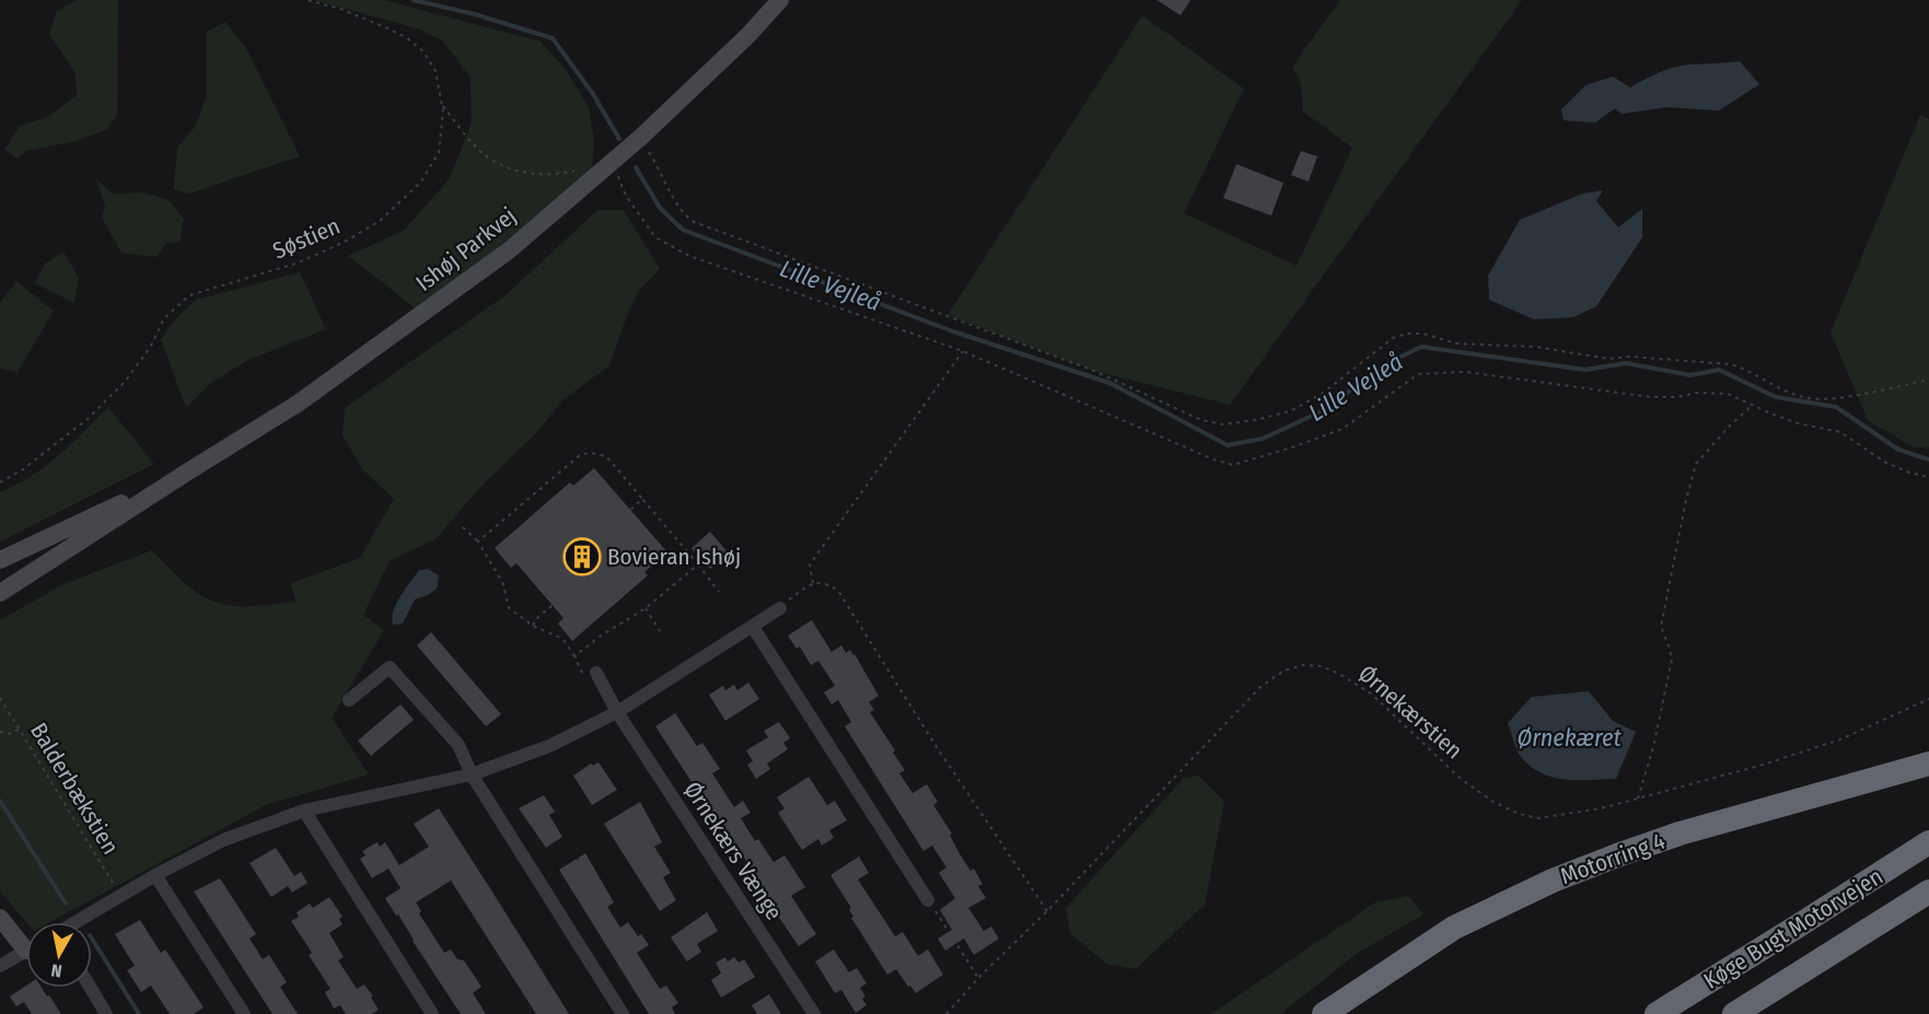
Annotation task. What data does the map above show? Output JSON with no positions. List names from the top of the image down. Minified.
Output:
{"streets":{"highway":["Motorring 4","Køge Bugt Motorvejen"],"street":["Ishøj Parkvej","Ørnekærs Vænge"],"path":["Søstien","Ørnekærstien","Balderbækstien"]},"water":["Lille Vejleå","Ørnekæret"],"places":{"building":["Bovieran Ishøj"]},"north":"bottom"}
